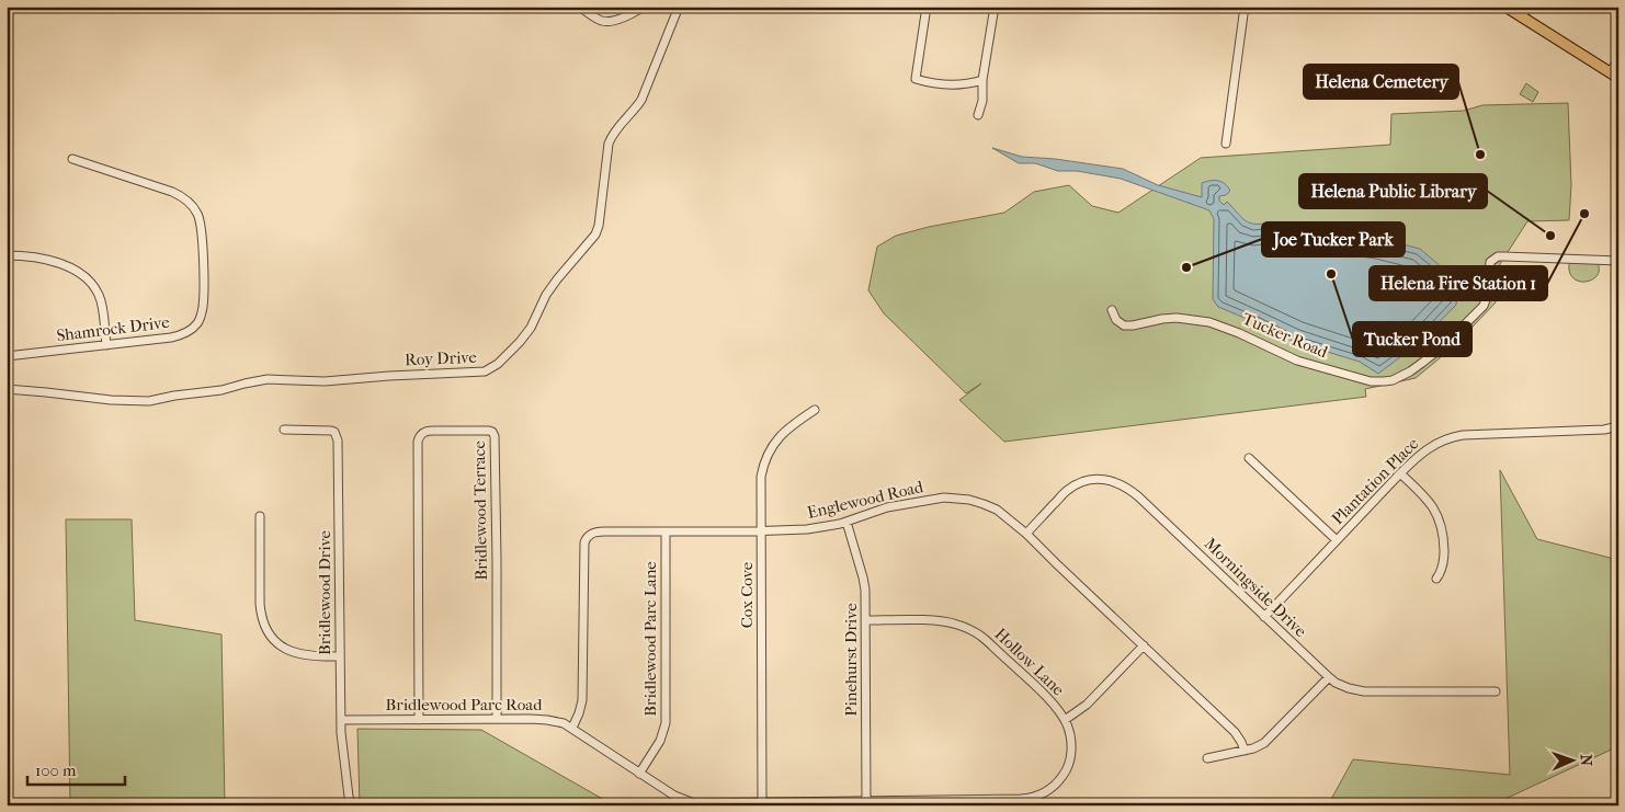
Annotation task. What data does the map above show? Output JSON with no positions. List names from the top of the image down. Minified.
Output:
{"streets":{"street":["Shamrock Drive","Tucker Road","Roy Drive","Plantation Place","Englewood Road","Bridlewood Terrace","Morningside Drive","Bridlewood Drive","Cox Cove","Bridlewood Parc Lane","Pinehurst Drive","Hollow Lane","Bridlewood Parc Road"]},"crossings":[["Plantation Place","Morningside Drive"],["Englewood Road","Morningside Drive"],["Englewood Road","Cox Cove"],["Englewood Road","Bridlewood Parc Lane"],["Englewood Road","Pinehurst Drive"],["Englewood Road","Bridlewood Parc Road"],["Bridlewood Terrace","Bridlewood Parc Road"],["Bridlewood Drive","Bridlewood Parc Road"],["Cox Cove","Hollow Lane"],["Cox Cove","Bridlewood Parc Road"],["Bridlewood Parc Lane","Bridlewood Parc Road"],["Pinehurst Drive","Hollow Lane"],["Hollow Lane","Bridlewood Parc Road"]],"places":["Helena Cemetery","Helena Fire Station 1","Helena Public Library","Joe Tucker Park","Tucker Pond"],"scale_bar":"100 m","north":"right"}
